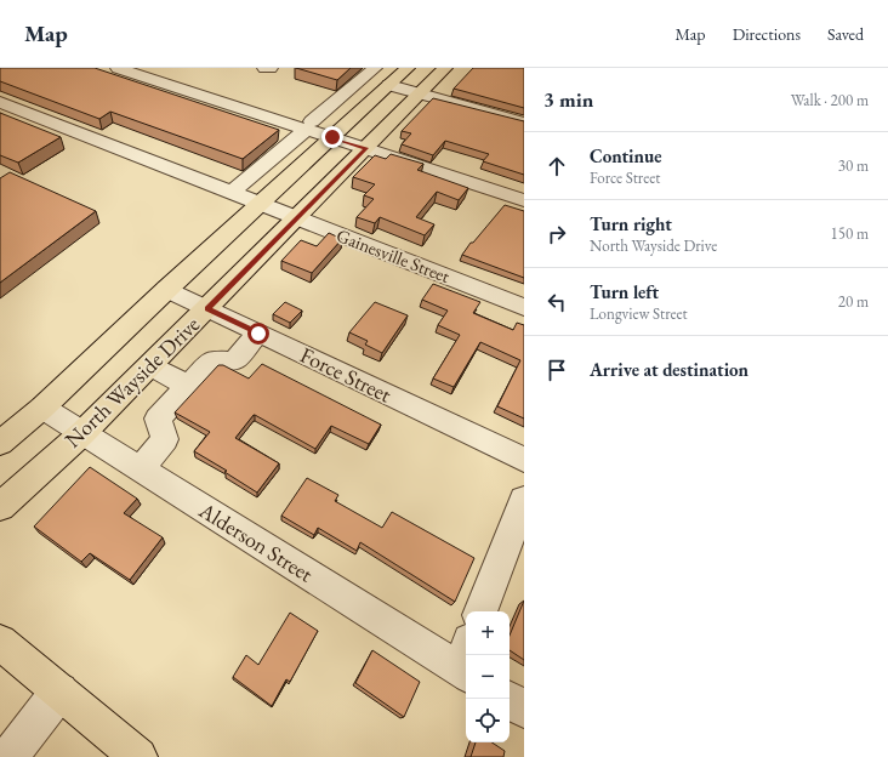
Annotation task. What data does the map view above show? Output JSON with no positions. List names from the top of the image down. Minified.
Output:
{"streets":{"main road":["North Wayside Drive"],"street":["Gainesville Street","Force Street","Alderson Street"]},"crossings":[["Gainesville Street","North Wayside Drive"],["Force Street","North Wayside Drive"],["North Wayside Drive","Alderson Street"]],"page":{"header":"Map","nav":["Map","Directions","Saved"],"heading":["3 min","Walk · 200 m"],"list":[["Continue","Force Street","30 m"],["Turn right","North Wayside Drive","150 m"],["Turn left","Longview Street","20 m"],"Arrive at destination"],"map_buttons":["+","−"]}}
